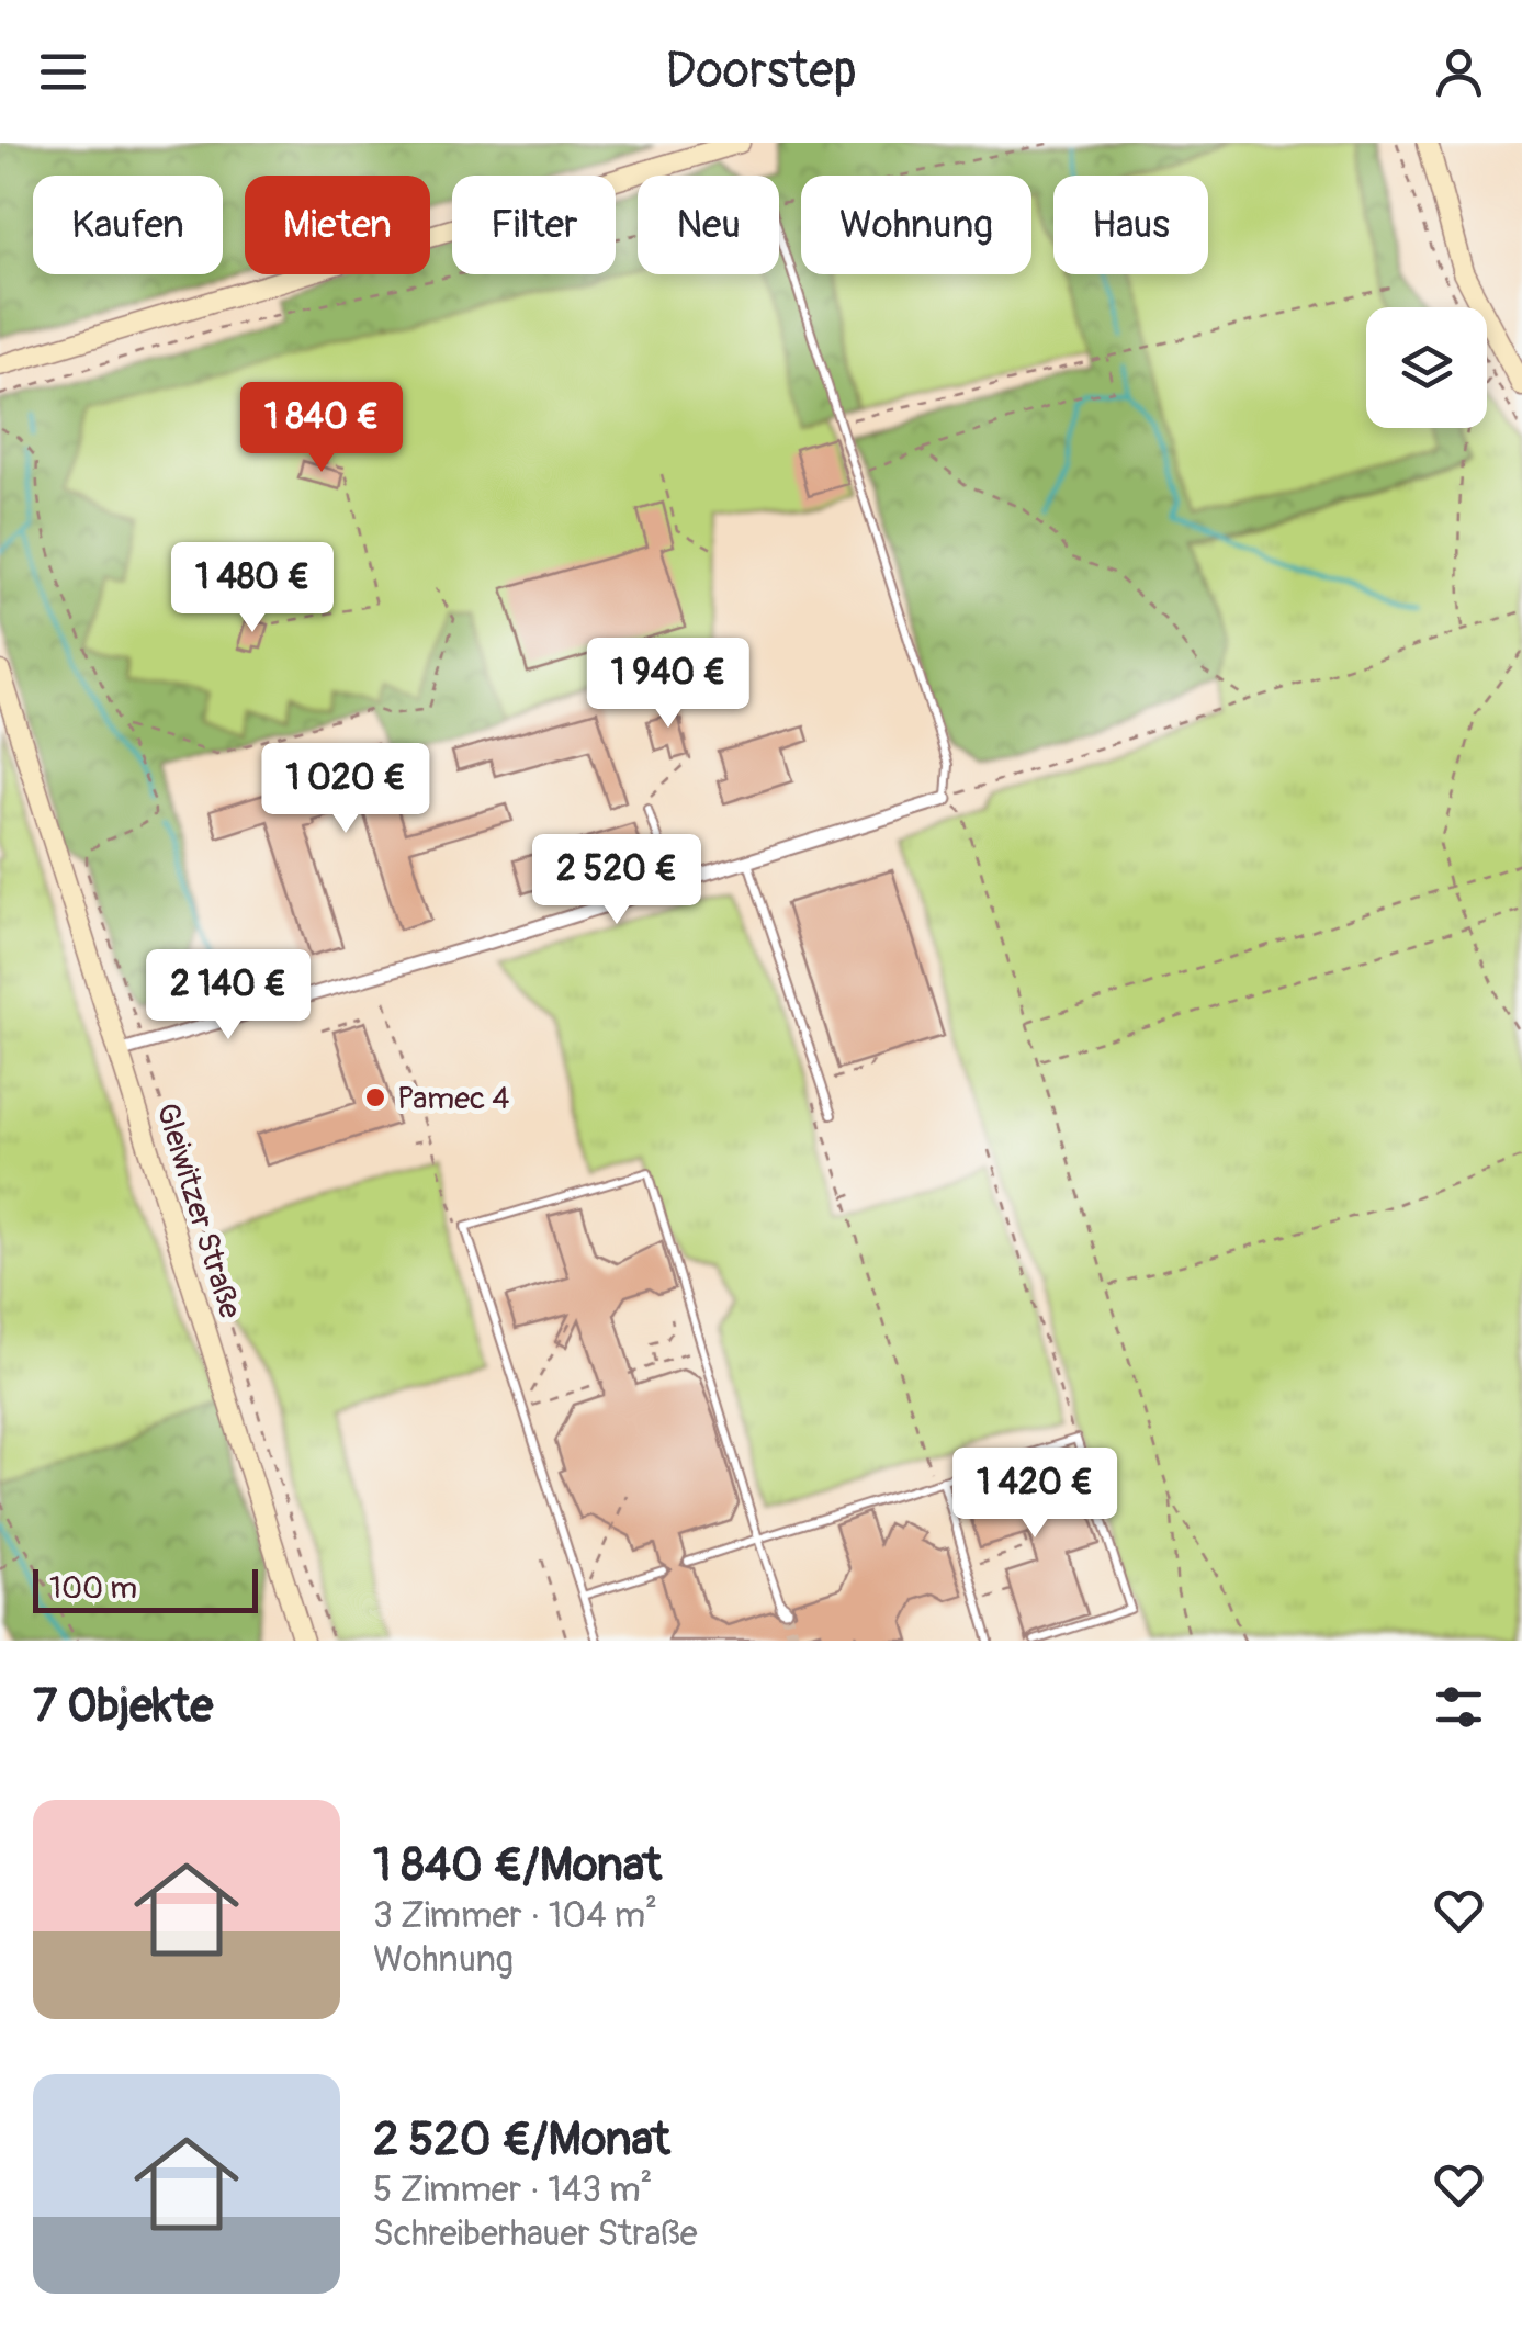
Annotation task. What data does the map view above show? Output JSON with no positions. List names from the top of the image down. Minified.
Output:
{"streets":{"main road":["Gleiwitzer Straße"]},"places":["Pamec 4"],"scale_bar":"100 m","page":{"header":"Doorstep","chip":["Kaufen","Mieten","Filter","Neu","Wohnung","Haus"],"price":["1 840 €","1 480 €","1 940 €","1 020 €","2 520 €","2 140 €","1 420 €"],"scale":"100 m","heading":"7 Objekte","list":[{"name":"1 840 €/Monat","note":"3 Zimmer · 104 m² · Wohnung"},{"name":"2 520 €/Monat","note":"5 Zimmer · 143 m² · Schreiberhauer Straße"}]}}
